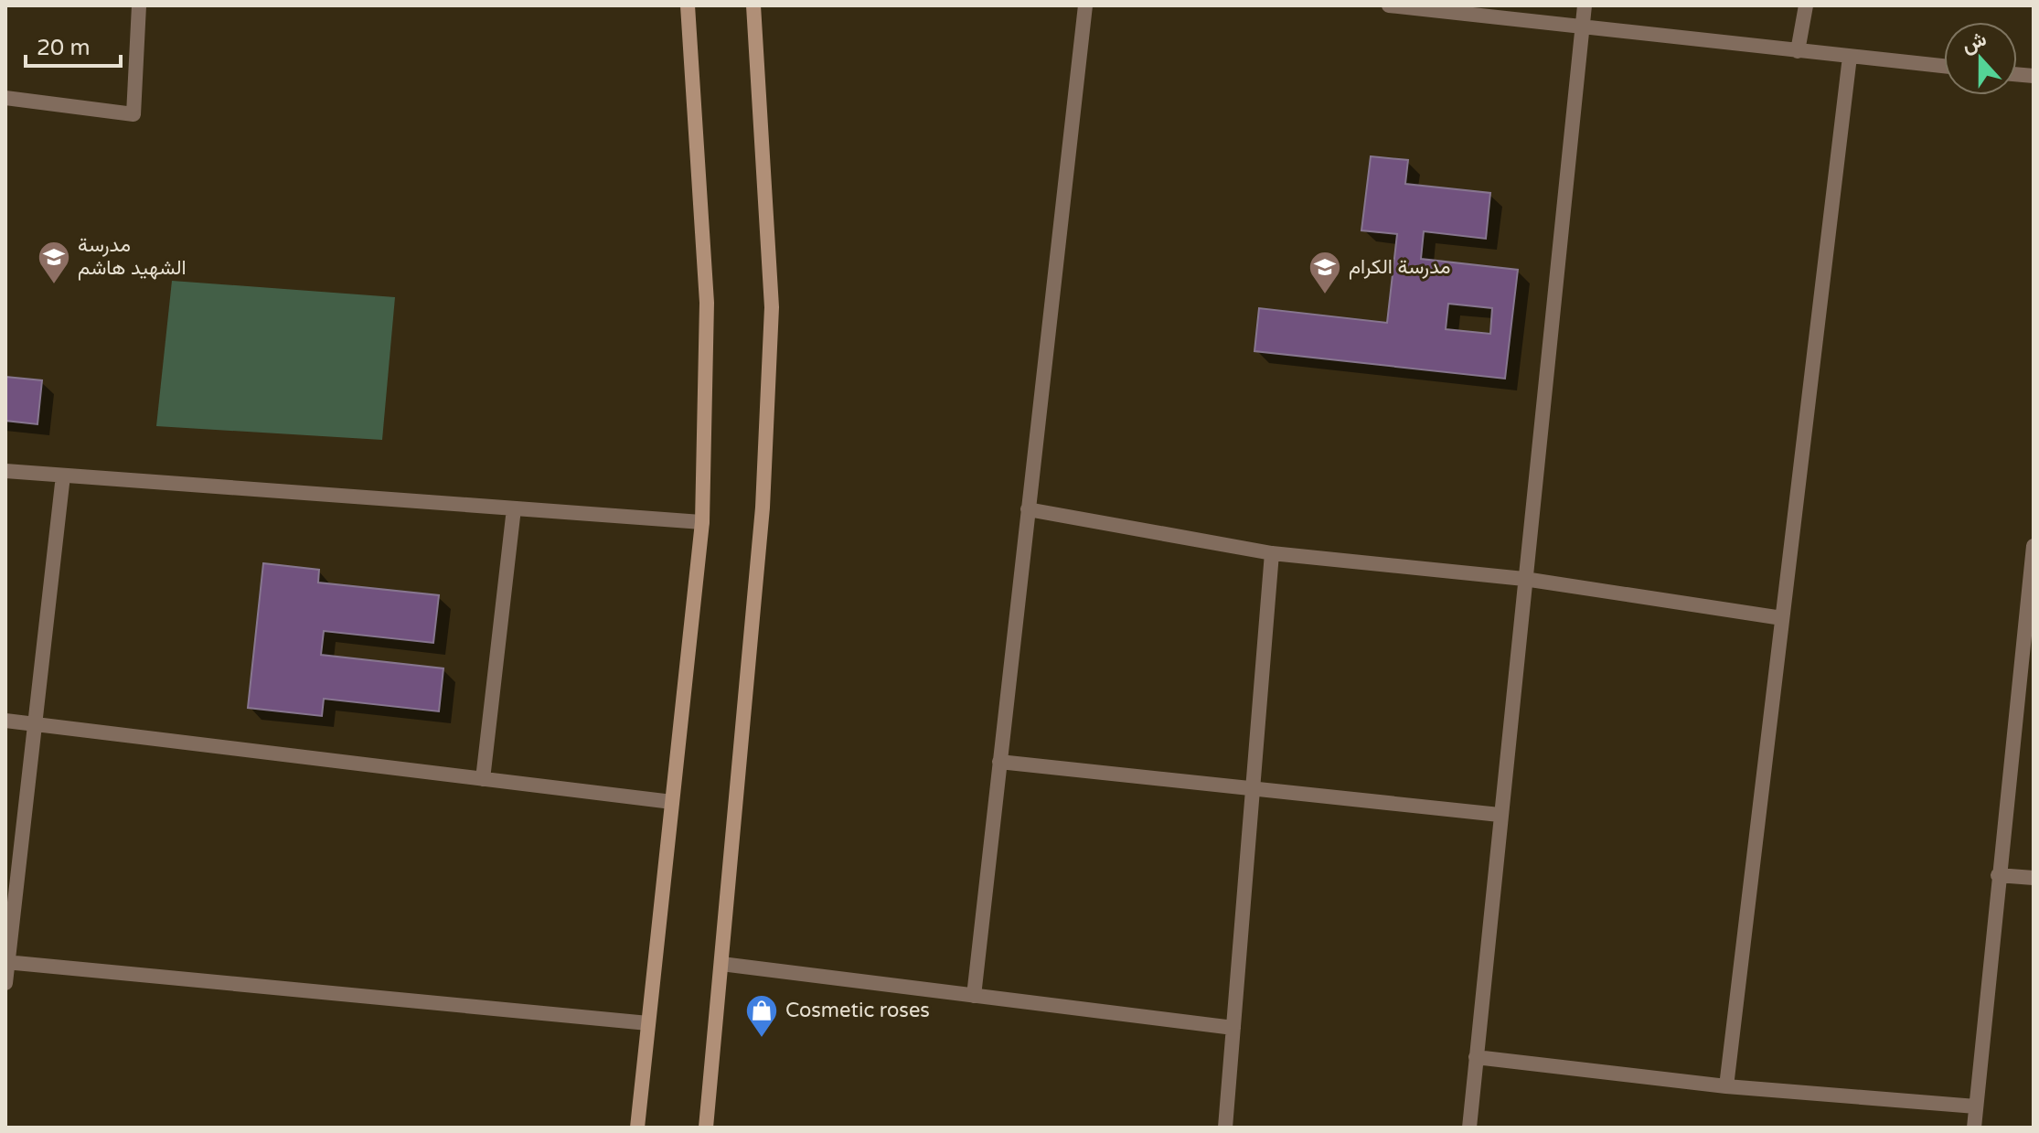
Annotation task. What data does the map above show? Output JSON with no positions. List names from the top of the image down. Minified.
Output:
{"places":{"school or university":["مدرسة الشهيد هاشم","مدرسة الكرام"],"shop":["Cosmetic roses"]},"scale_bar":"20 m","north":"top"}
